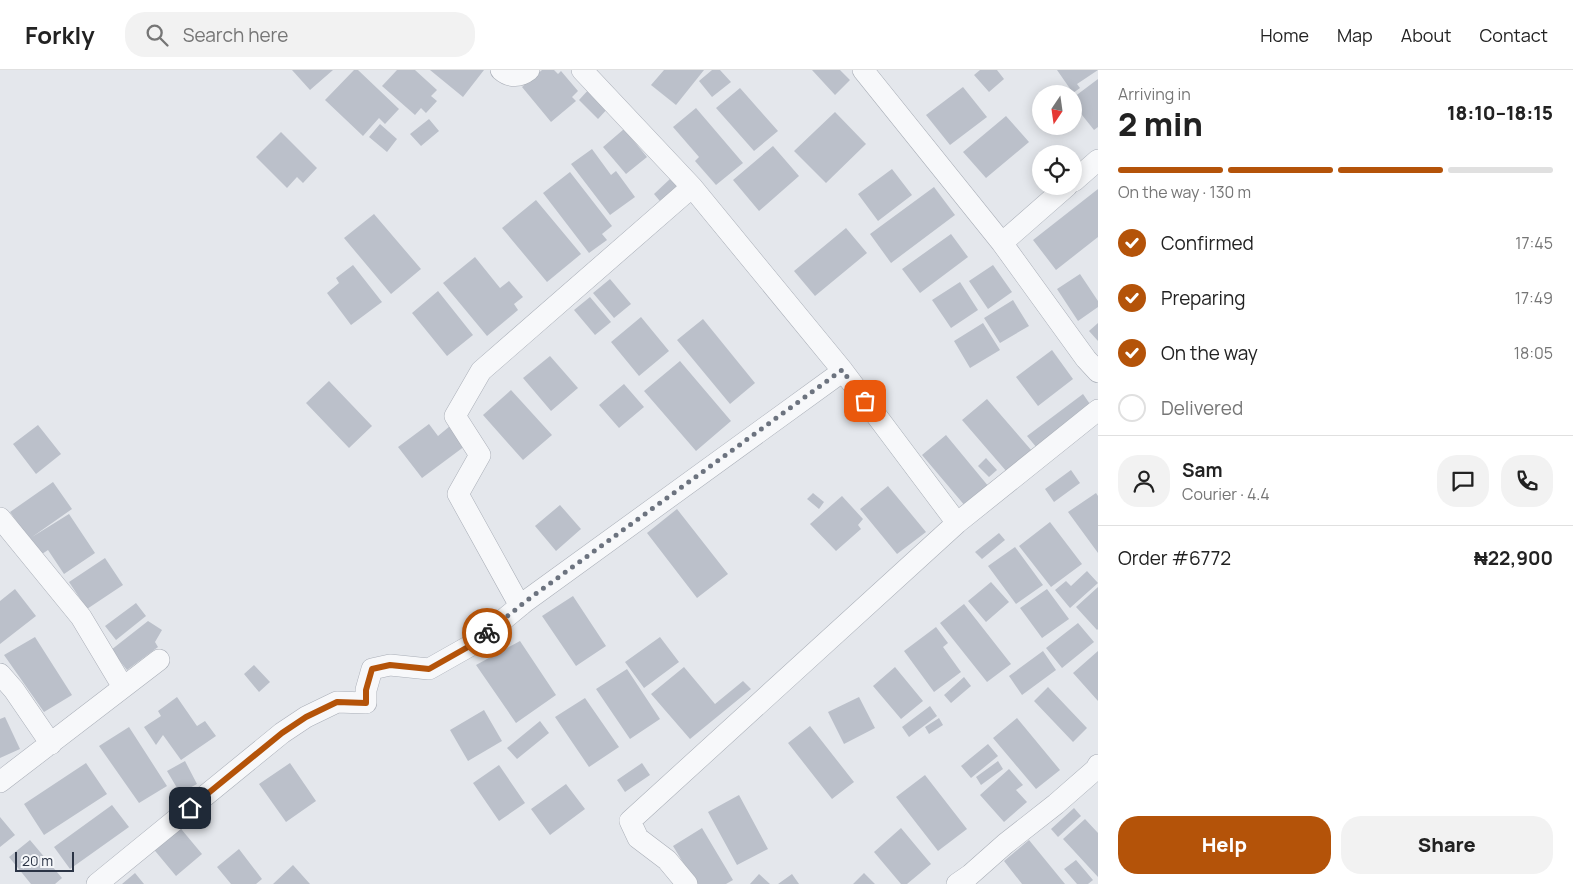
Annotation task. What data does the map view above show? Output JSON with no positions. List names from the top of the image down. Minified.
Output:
{"scale_bar":"20 m","north":"bottom","page":{"header":"Forkly","search":"Search here","nav":["Home","Map","About","Contact"],"heading":["2 min","Arriving in","18:10–18:15"],"panel":["Sam","Courier · 4.4","Order #6772","₦22,900"],"bar":"On the way · 130 m","list":[["Confirmed","17:45"],["Preparing","17:49"],["On the way","18:05"],"Delivered"],"buttons":["Help","Share"],"scale":"20 m"}}
